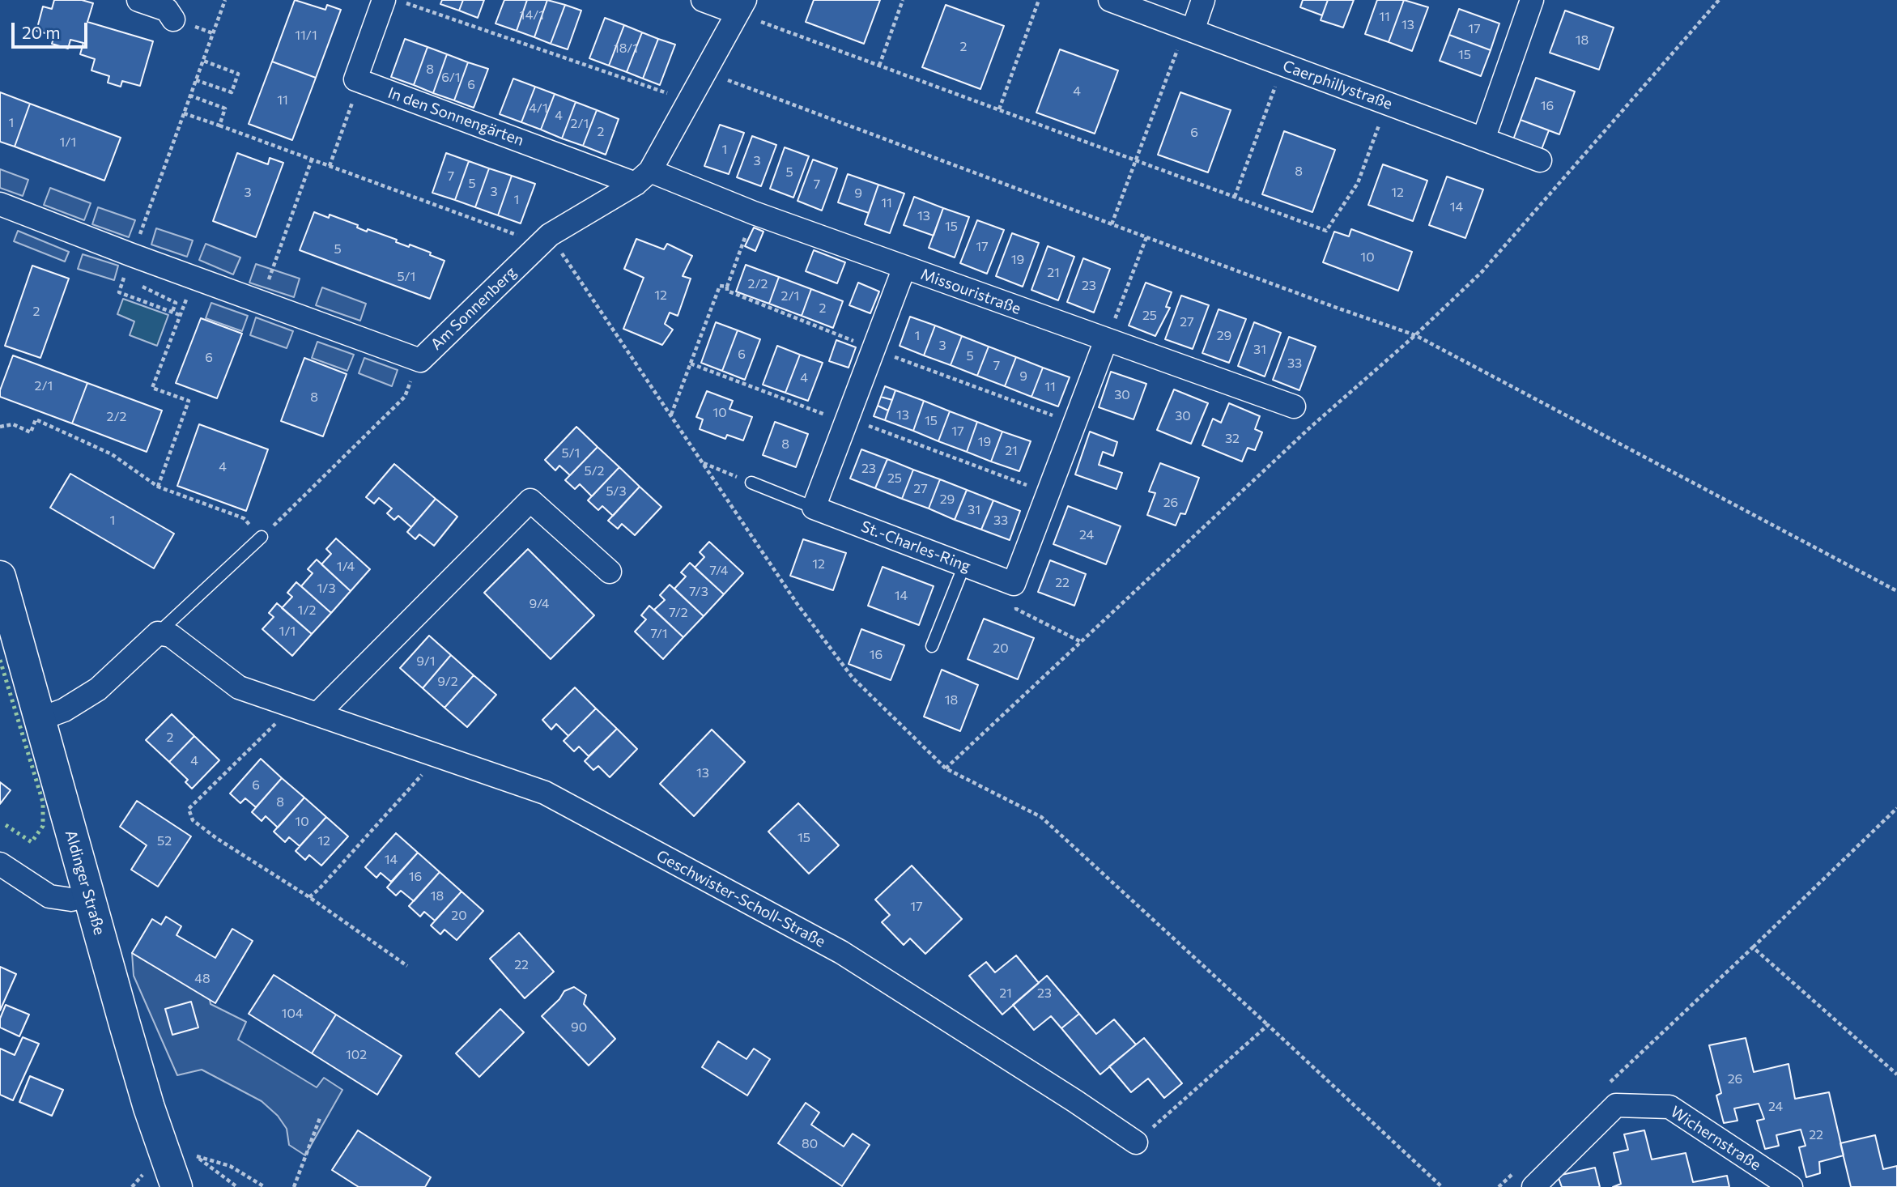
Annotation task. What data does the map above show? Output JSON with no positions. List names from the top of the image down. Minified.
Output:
{"streets":{"main road":["Aldinger Straße"],"street":["Caerphillystraße","In den Sonnengärten","Missouristraße","Am Sonnenberg","St.-Charles-Ring","Geschwister-Scholl-Straße","Wichernstraße"]},"crossings":[["In den Sonnengärten","Missouristraße"],["In den Sonnengärten","Am Sonnenberg"],["Missouristraße","Am Sonnenberg"]],"house_numbers":["14/1","11","13","17","11/1","18","2","18/1","15","8","6/1","6","4","11","16","4/1","4","1","2/1","2","6","1/1","1","3","8","5","7","5","7","3","3","12","9","1","11","14","13","15","17","5","10","19","21","5/1","2/2","23","12","2/1","2","2","25","27","1","29","3","31","6","5","6","33","7","9","4","2/1","11","30","8","10","13","30","2/2","15","17","32","19","8","21","5/1","4","23","5/2","25","27","5/3","29","26","31","1","33","24","12","1/4","7/4","22","1/3","7/3","14","9/4","1/2","7/2","1/1","7/1","20","16","9/1","9/2","18","2","4","13","6","8","10","15","52","12","14","16","18","17","20","22","48","21","23","104","90","102","26","24","22","80"],"scale_bar":"20 m"}
